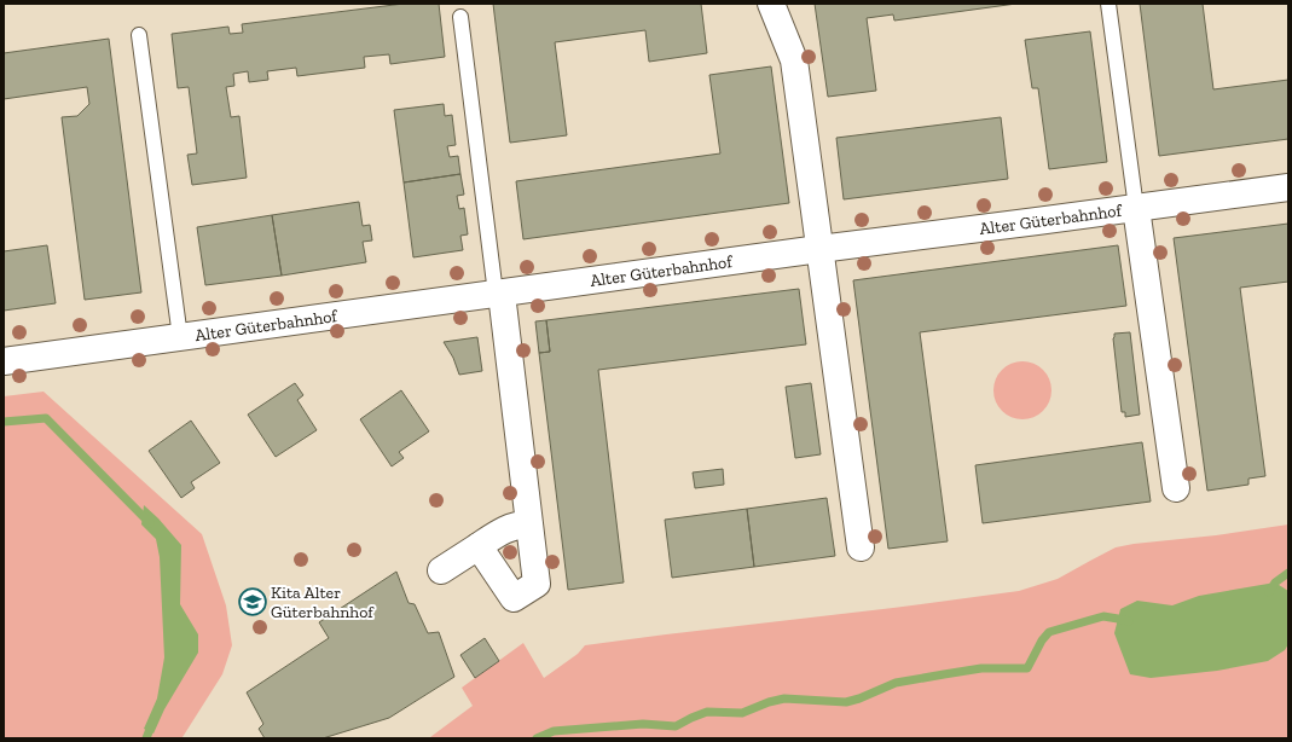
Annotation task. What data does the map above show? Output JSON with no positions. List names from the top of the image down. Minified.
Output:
{"streets":{"street":["Alter Güterbahnhof"]},"places":{"school or university":["Kita Alter Güterbahnhof"]}}
